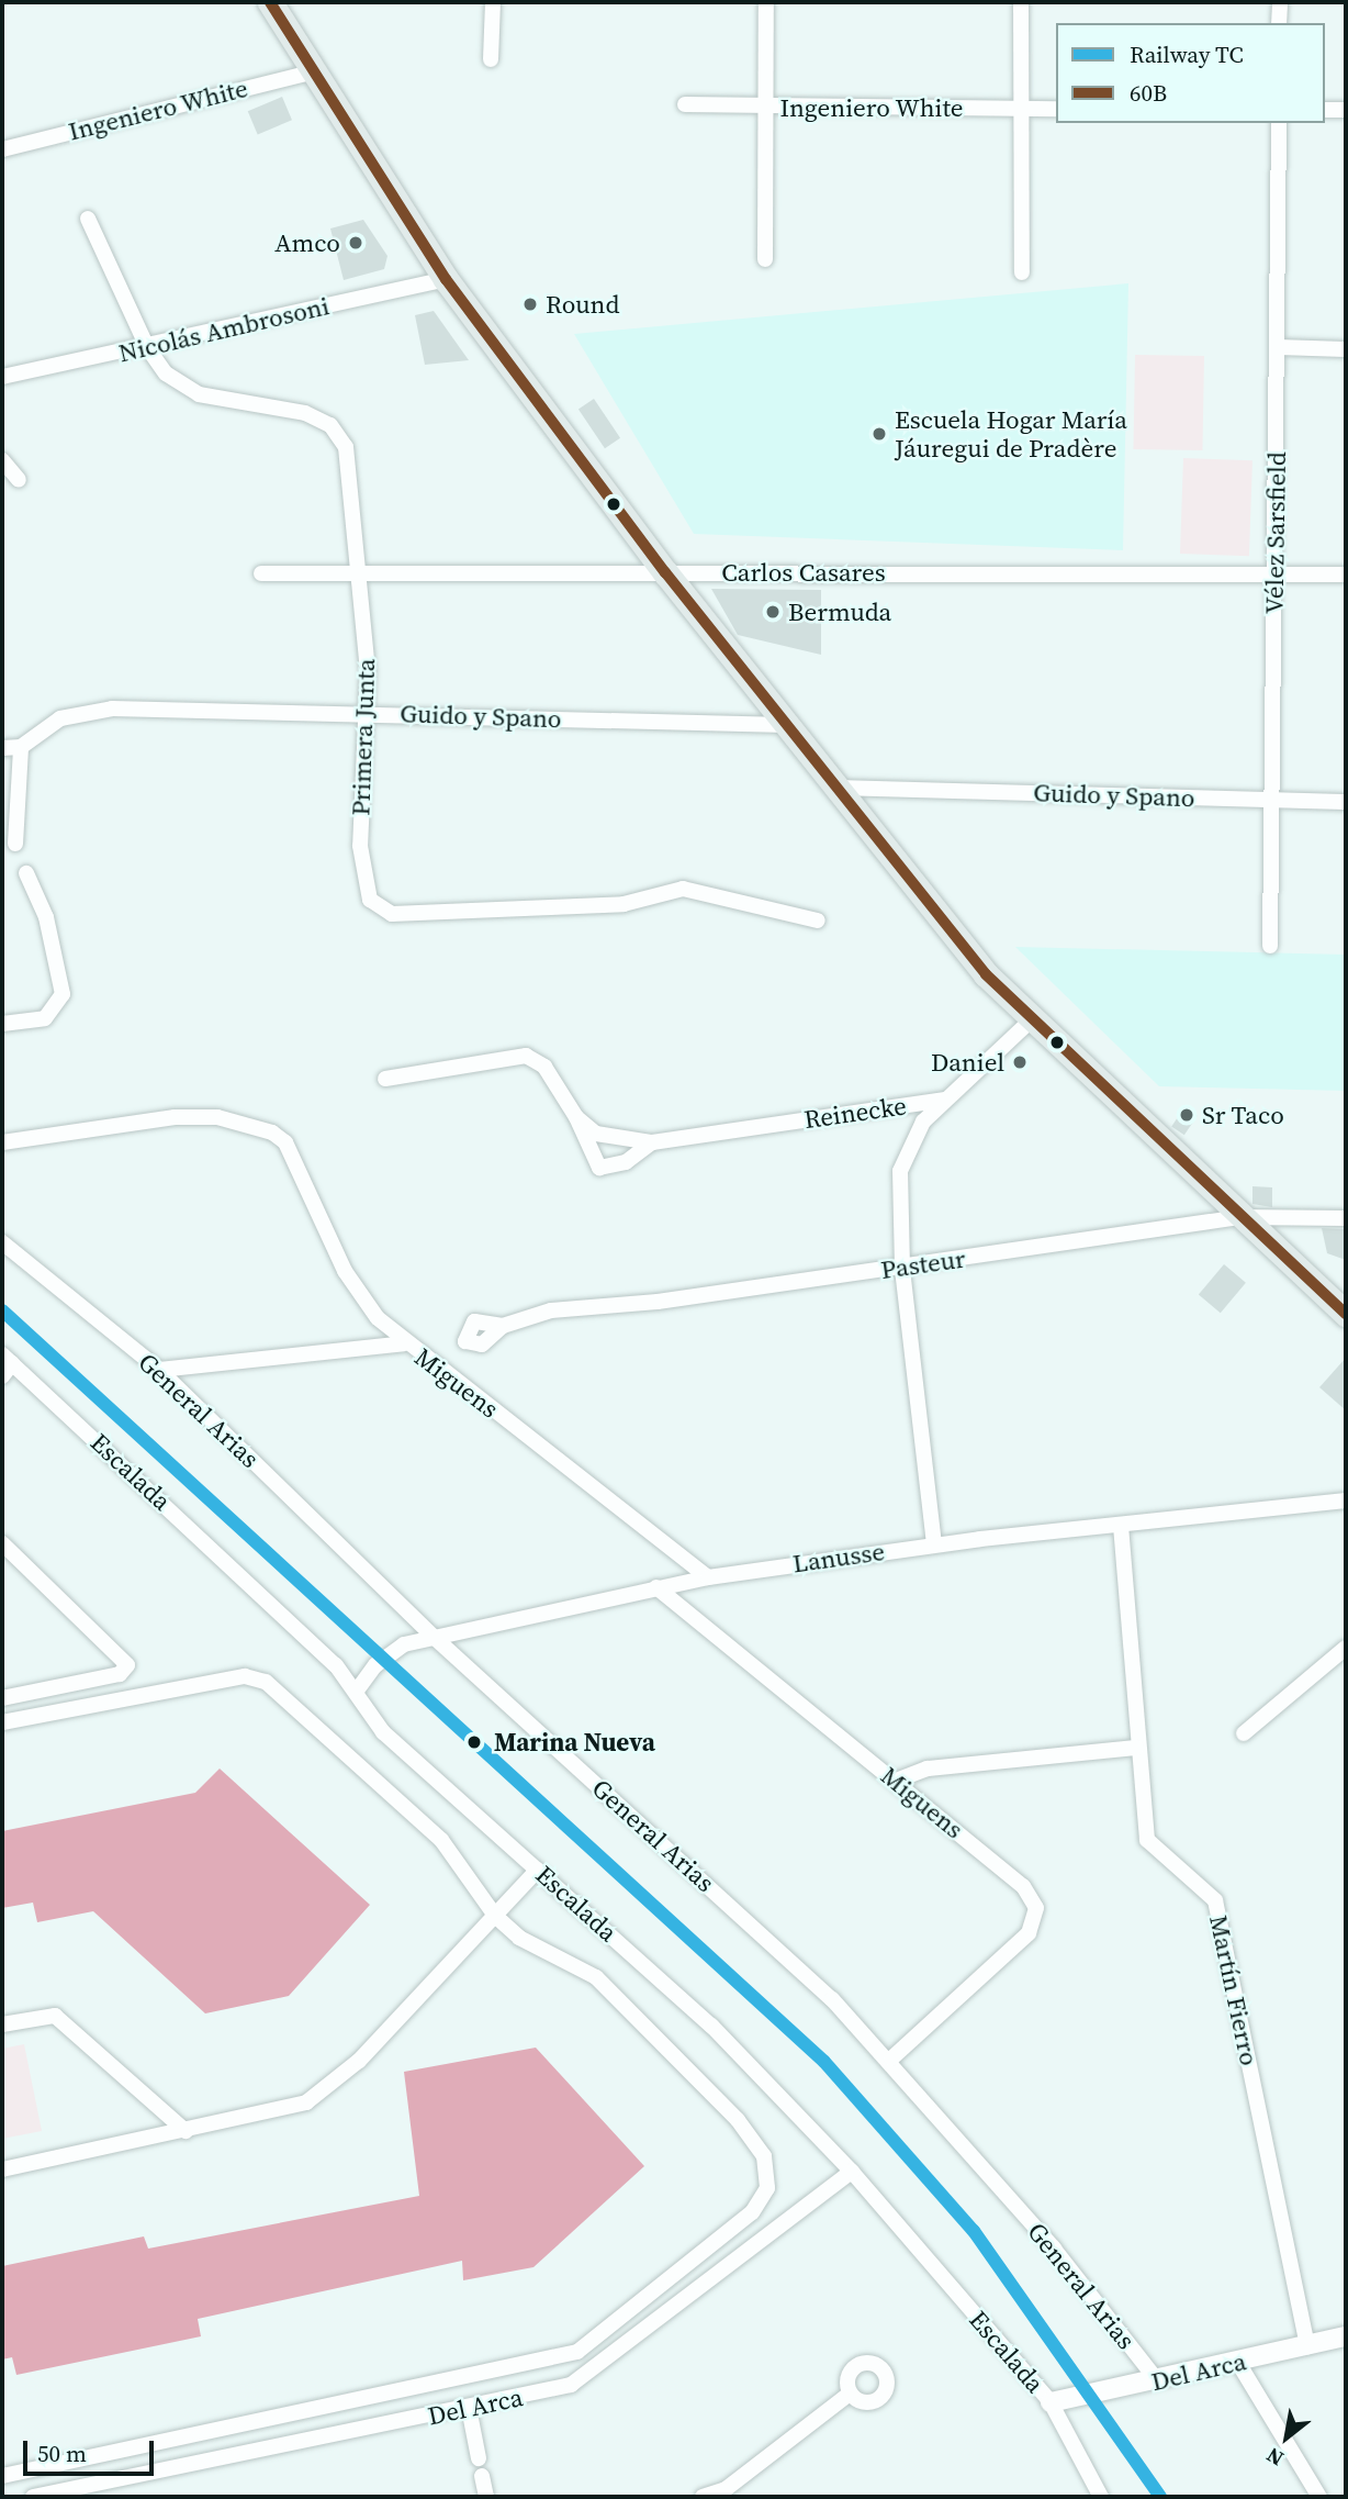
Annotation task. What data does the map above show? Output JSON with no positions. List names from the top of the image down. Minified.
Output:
{"streets":{"street":["Ingeniero White","Nicolás Ambrosoni","Vélez Sarsfield","Carlos Casares","Guido y Spano","Primera Junta","Reinecke","Pasteur","Miguens","General Arias","Escalada","Lanusse","Martín Fierro","Del Arca"]},"crossings":[["Nicolás Ambrosoni","Primera Junta"],["Vélez Sarsfield","Carlos Casares"],["Vélez Sarsfield","Guido y Spano"],["Carlos Casares","Primera Junta"],["Guido y Spano","Primera Junta"],["Miguens","General Arias"],["Miguens","Lanusse"],["General Arias","Lanusse"],["General Arias","Del Arca"],["Escalada","Lanusse"],["Escalada","Del Arca"],["Lanusse","Martín Fierro"],["Martín Fierro","Del Arca"]],"places":["Amco","Round","Escuela Hogar María Jáuregui de Pradère","Bermuda","Daniel","Sr Taco","Marina Nueva"],"lines":["transit line 60B","rail line TC"],"legend":["Railway TC","60B"],"scale_bar":"50 m","north":"bottom left"}
